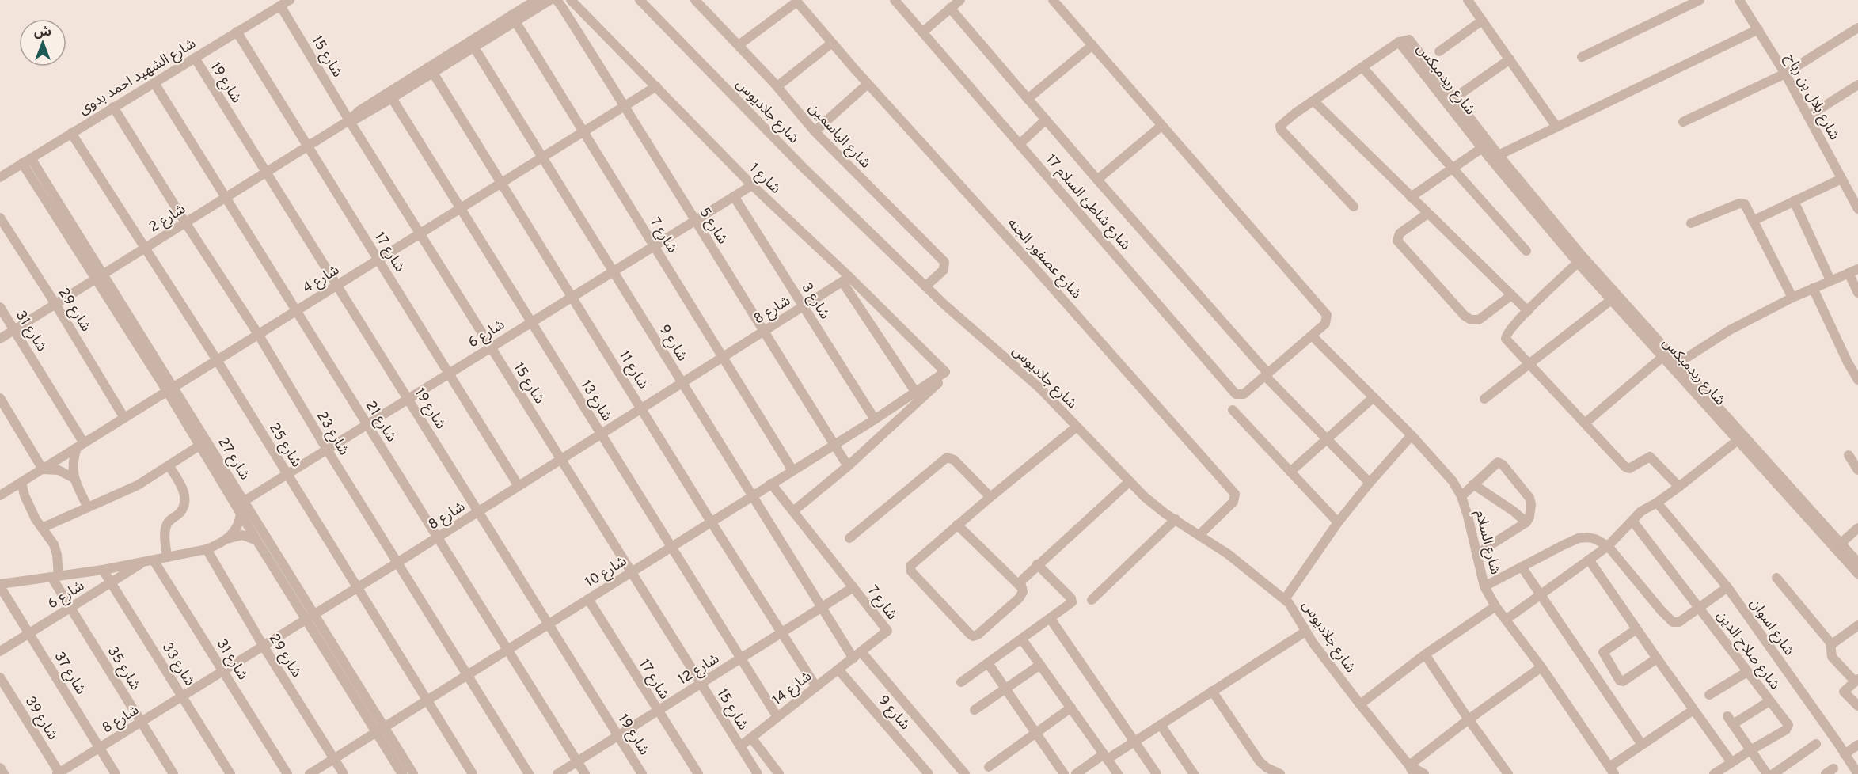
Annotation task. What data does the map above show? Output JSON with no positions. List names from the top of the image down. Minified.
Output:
{"streets":{"street":["شارع 15","شارع الشهيد احمد بدوى","شارع ريدمبكس","شارع 19","شارع بلال بن رباح","شارع جلاديوس","شارع الياسمين","شارع 1","شارع شاطئ السلام 17","شارع 2","شارع 5","شارع 7","شارع 17","شارع عصفور الجنه","شارع 4","شارع 3","شارع 29","شارع 8","شارع 31","شارع 6","شارع 9","شارع 11","شارع 13","شارع 21","شارع 23","شارع 25","شارع 27","شارع السلام","شارع 10","شارع اسوان","شارع صلاح الدين","شارع 33","شارع 35","شارع 12","شارع 37","شارع 14","شارع 39"]},"crossings":[["شارع 15","شارع الشهيد احمد بدوى"],["شارع 15","شارع 2"],["شارع 15","شارع 4"],["شارع 15","شارع 8"],["شارع 15","شارع 6"],["شارع 15","شارع 10"],["شارع 15","شارع 12"],["شارع 15","شارع 14"],["شارع الشهيد احمد بدوى","شارع 19"],["شارع الشهيد احمد بدوى","شارع 17"],["شارع الشهيد احمد بدوى","شارع 21"],["شارع الشهيد احمد بدوى","شارع 23"],["شارع الشهيد احمد بدوى","شارع 25"],["شارع الشهيد احمد بدوى","شارع 27"],["شارع 19","شارع 2"],["شارع 19","شارع 4"],["شارع 19","شارع 8"],["شارع 19","شارع 6"],["شارع 19","شارع 10"],["شارع 19","شارع 12"],["شارع جلاديوس","شارع الياسمين"],["شارع جلاديوس","شارع عصفور الجنه"],["شارع 1","شارع 4"],["شارع 1","شارع 8"],["شارع 1","شارع 6"],["شارع 1","شارع 10"],["شارع شاطئ السلام 17","شارع السلام"],["شارع 2","شارع 7"],["شارع 2","شارع 17"],["شارع 2","شارع 29"],["شارع 2","شارع 31"],["شارع 2","شارع 9"],["شارع 2","شارع 11"],["شارع 2","شارع 13"],["شارع 2","شارع 21"],["شارع 2","شارع 23"],["شارع 2","شارع 25"],["شارع 2","شارع 27"],["شارع 5","شارع 4"],["شارع 5","شارع 8"],["شارع 5","شارع 6"],["شارع 5","شارع 10"],["شارع 7","شارع 4"],["شارع 7","شارع 8"],["شارع 7","شارع 6"],["شارع 7","شارع 9"],["شارع 7","شارع 10"],["شارع 7","شارع 12"],["شارع 7","شارع 14"],["شارع 17","شارع 4"],["شارع 17","شارع 8"],["شارع 17","شارع 6"],["شارع 17","شارع 10"],["شارع 17","شارع 12"],["شارع 4","شارع 29"],["شارع 4","شارع 31"],["شارع 4","شارع 9"],["شارع 4","شارع 11"],["شارع 4","شارع 13"],["شارع 4","شارع 21"],["شارع 4","شارع 23"],["شارع 4","شارع 25"],["شارع 4","شارع 27"],["شارع 3","شارع 8"],["شارع 3","شارع 6"],["شارع 3","شارع 10"],["شارع 29","شارع 8"],["شارع 29","شارع 10"],["شارع 8","شارع 31"],["شارع 8","شارع 9"],["شارع 8","شارع 11"],["شارع 8","شارع 13"],["شارع 8","شارع 21"],["شارع 8","شارع 23"],["شارع 8","شارع 25"],["شارع 8","شارع 27"],["شارع 8","شارع 33"],["شارع 8","شارع 35"],["شارع 8","شارع 37"],["شارع 8","شارع 39"],["شارع 31","شارع 6"],["شارع 6","شارع 9"],["شارع 6","شارع 11"],["شارع 6","شارع 13"],["شارع 6","شارع 21"],["شارع 6","شارع 23"],["شارع 6","شارع 25"],["شارع 6","شارع 27"],["شارع 6","شارع 33"],["شارع 6","شارع 35"],["شارع 6","شارع 37"],["شارع 9","شارع 10"],["شارع 9","شارع 12"],["شارع 9","شارع 14"],["شارع 11","شارع 10"],["شارع 11","شارع 12"],["شارع 11","شارع 14"],["شارع 13","شارع 10"],["شارع 13","شارع 12"],["شارع 13","شارع 14"],["شارع 21","شارع 10"],["شارع 21","شارع 12"],["شارع 23","شارع 10"],["شارع 25","شارع 10"],["شارع 27","شارع 10"]],"north":"top"}
